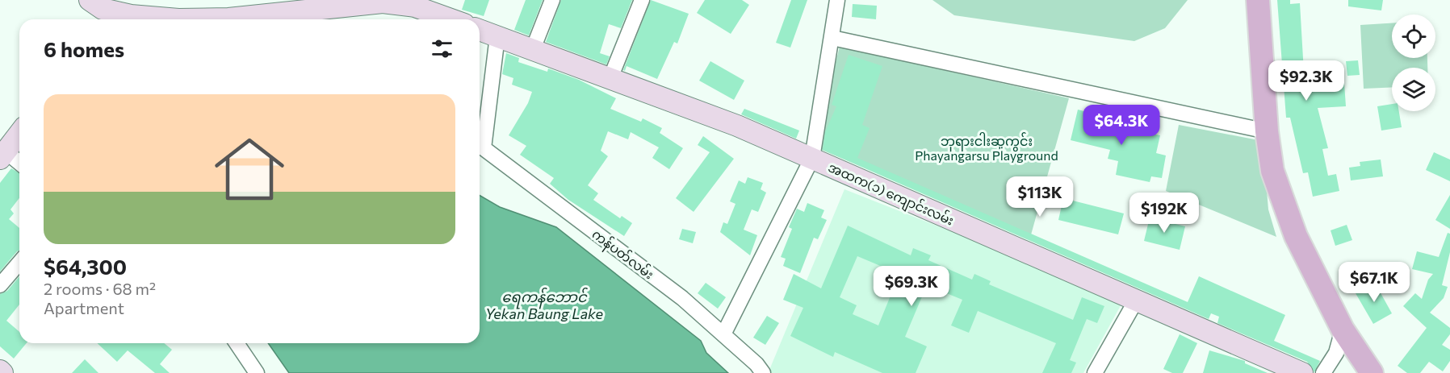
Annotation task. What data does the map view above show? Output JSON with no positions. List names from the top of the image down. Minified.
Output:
{"streets":{"main road":["အထက(၁) ကျောင်းလမ်း"],"street":["ကန်ပတ်လမ်း"]},"water":["ရေကန်ဘောင် Yekan Baung Lake"],"parks":["ဘုရားငါးဆူကွင်း Phayangarsu Playground"],"page":{"heading":"6 homes","price":["$92.3K","$64.3K","$113K","$192K","$67.1K","$69.3K"],"list":[{"name":"$64,300","note":"2 rooms · 68 m² · Apartment"}]}}
